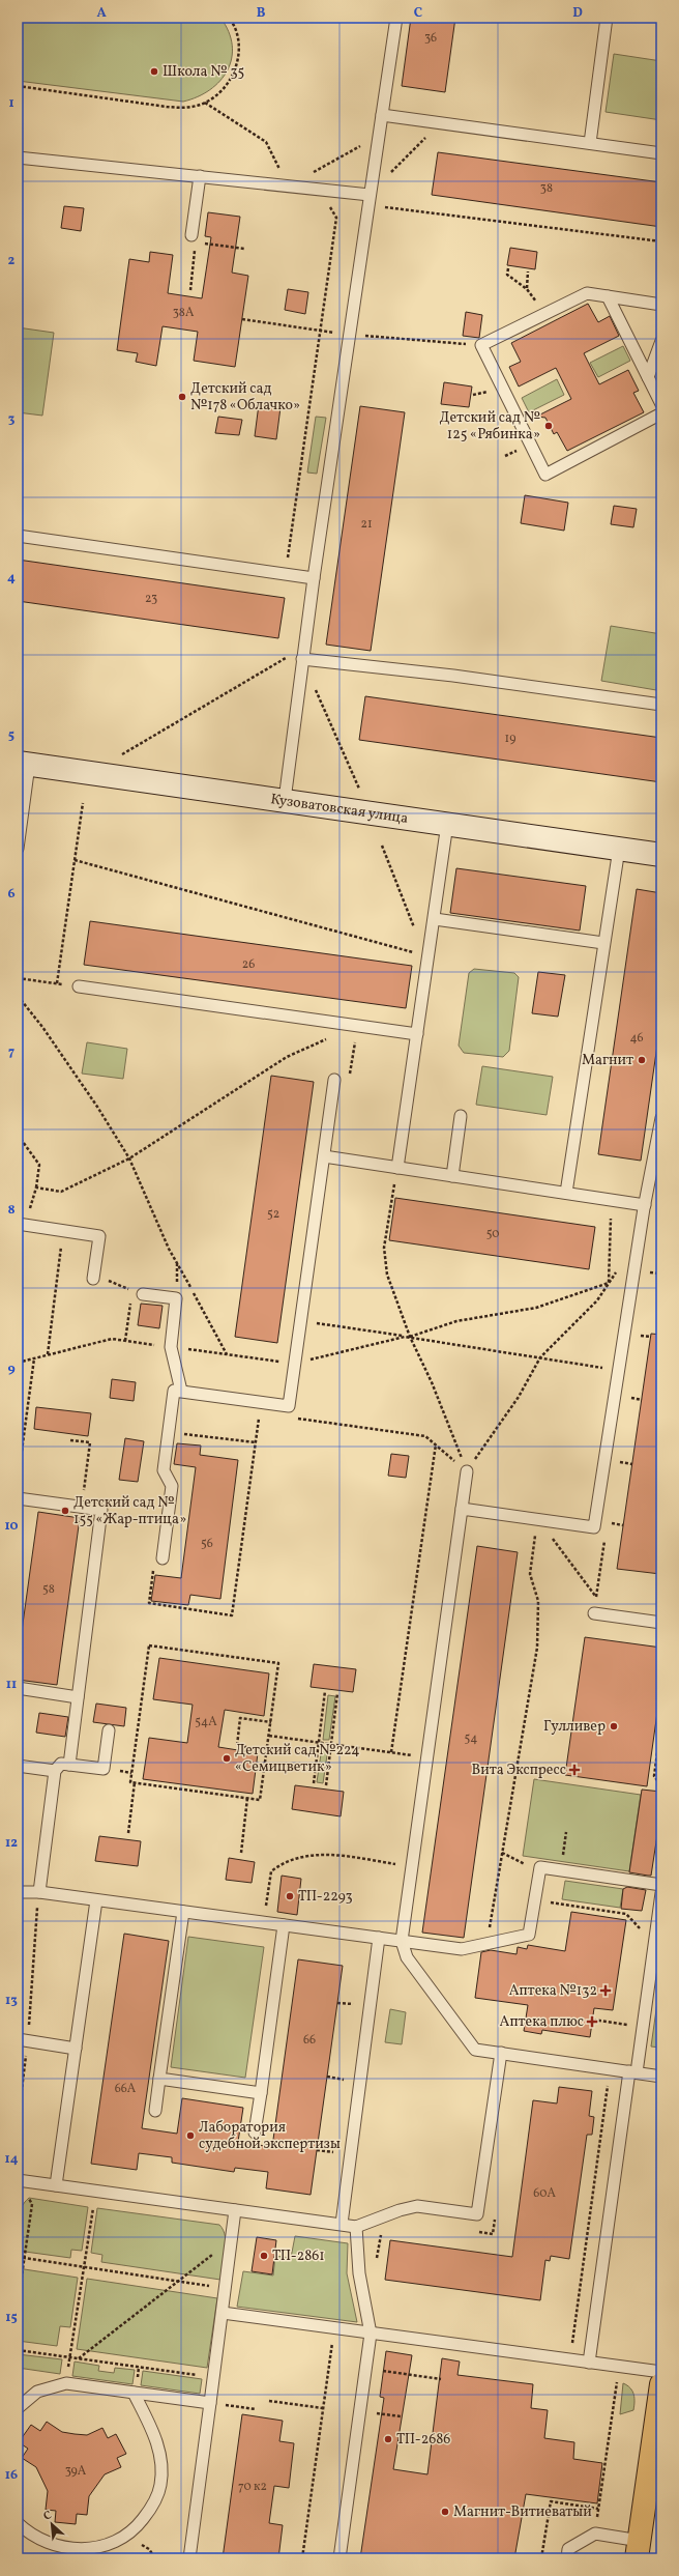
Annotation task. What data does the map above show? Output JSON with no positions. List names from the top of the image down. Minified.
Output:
{"streets":{"street":["Кузоватовская улица"]},"places":{"other":["Школа № 35","Детский сад №178 «Облачко»","Детский сад № 125 «Рябинка»","Магнит","Детский сад № 155 «Жар-птица»","Гулливер","Детский сад №224 «Семицветик»","ТП-2293","Лаборатория судебной экспертизы","ТП-2861","ТП-2686","Магнит-Витиеватый"],"health":["Вита Экспресс","Аптека №132","Аптека плюс"]},"house_numbers":["36","38","38А","21","23","19","26","46","52","50","56","58","54А","54","66","66А","60А","39А","70 к2"],"north":"top left","grid":{"columns":["A","B","C","D"],"rows":["1","2","3","4","5","6","7","8","9","10","11","12","13","14","15","16"]}}
